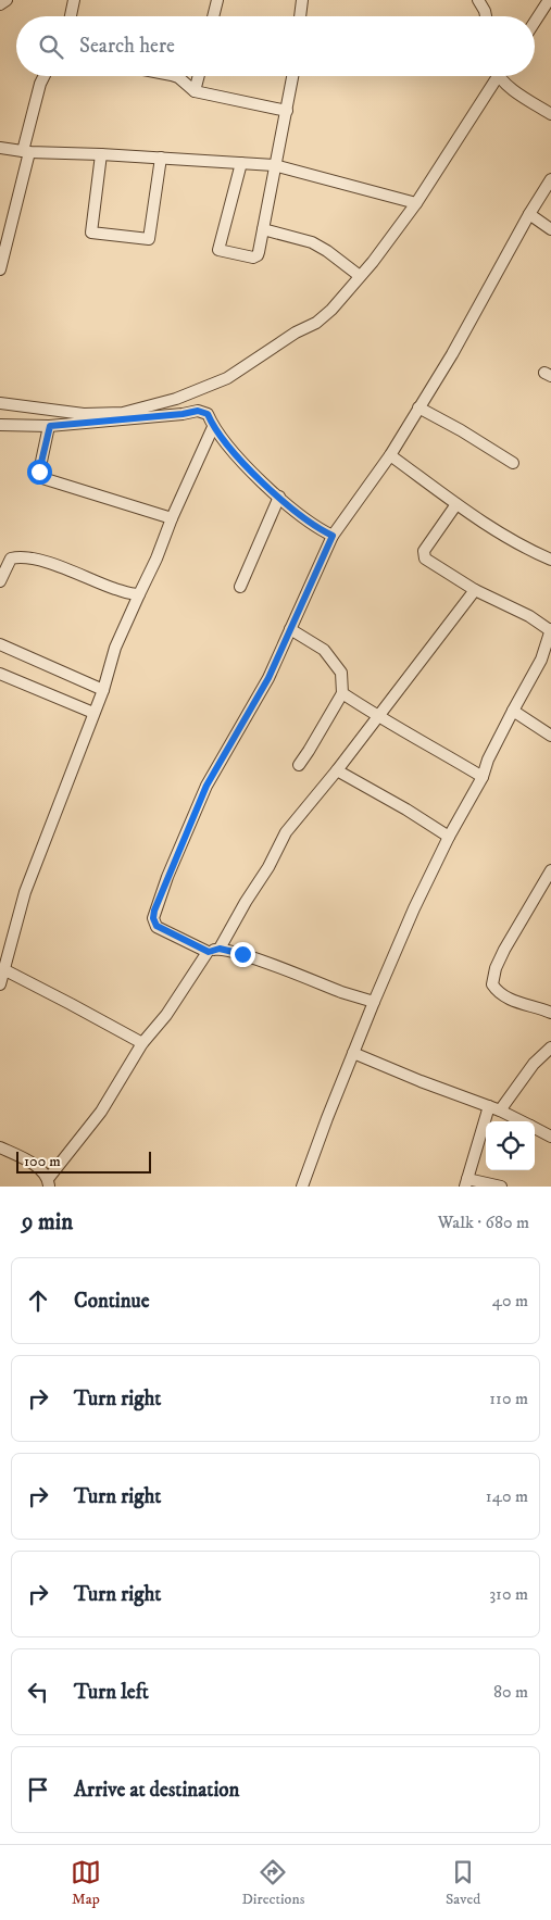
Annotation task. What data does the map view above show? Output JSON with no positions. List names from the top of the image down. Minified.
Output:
{"scale_bar":"100 m","page":{"search":"Search here","scale":"100 m","heading":["9 min","Walk · 680 m"],"list":[["Continue","40 m"],["Turn right","110 m"],["Turn right","140 m"],["Turn right","310 m"],["Turn left","80 m"],"Arrive at destination"],"nav":["Map","Directions","Saved"]}}
